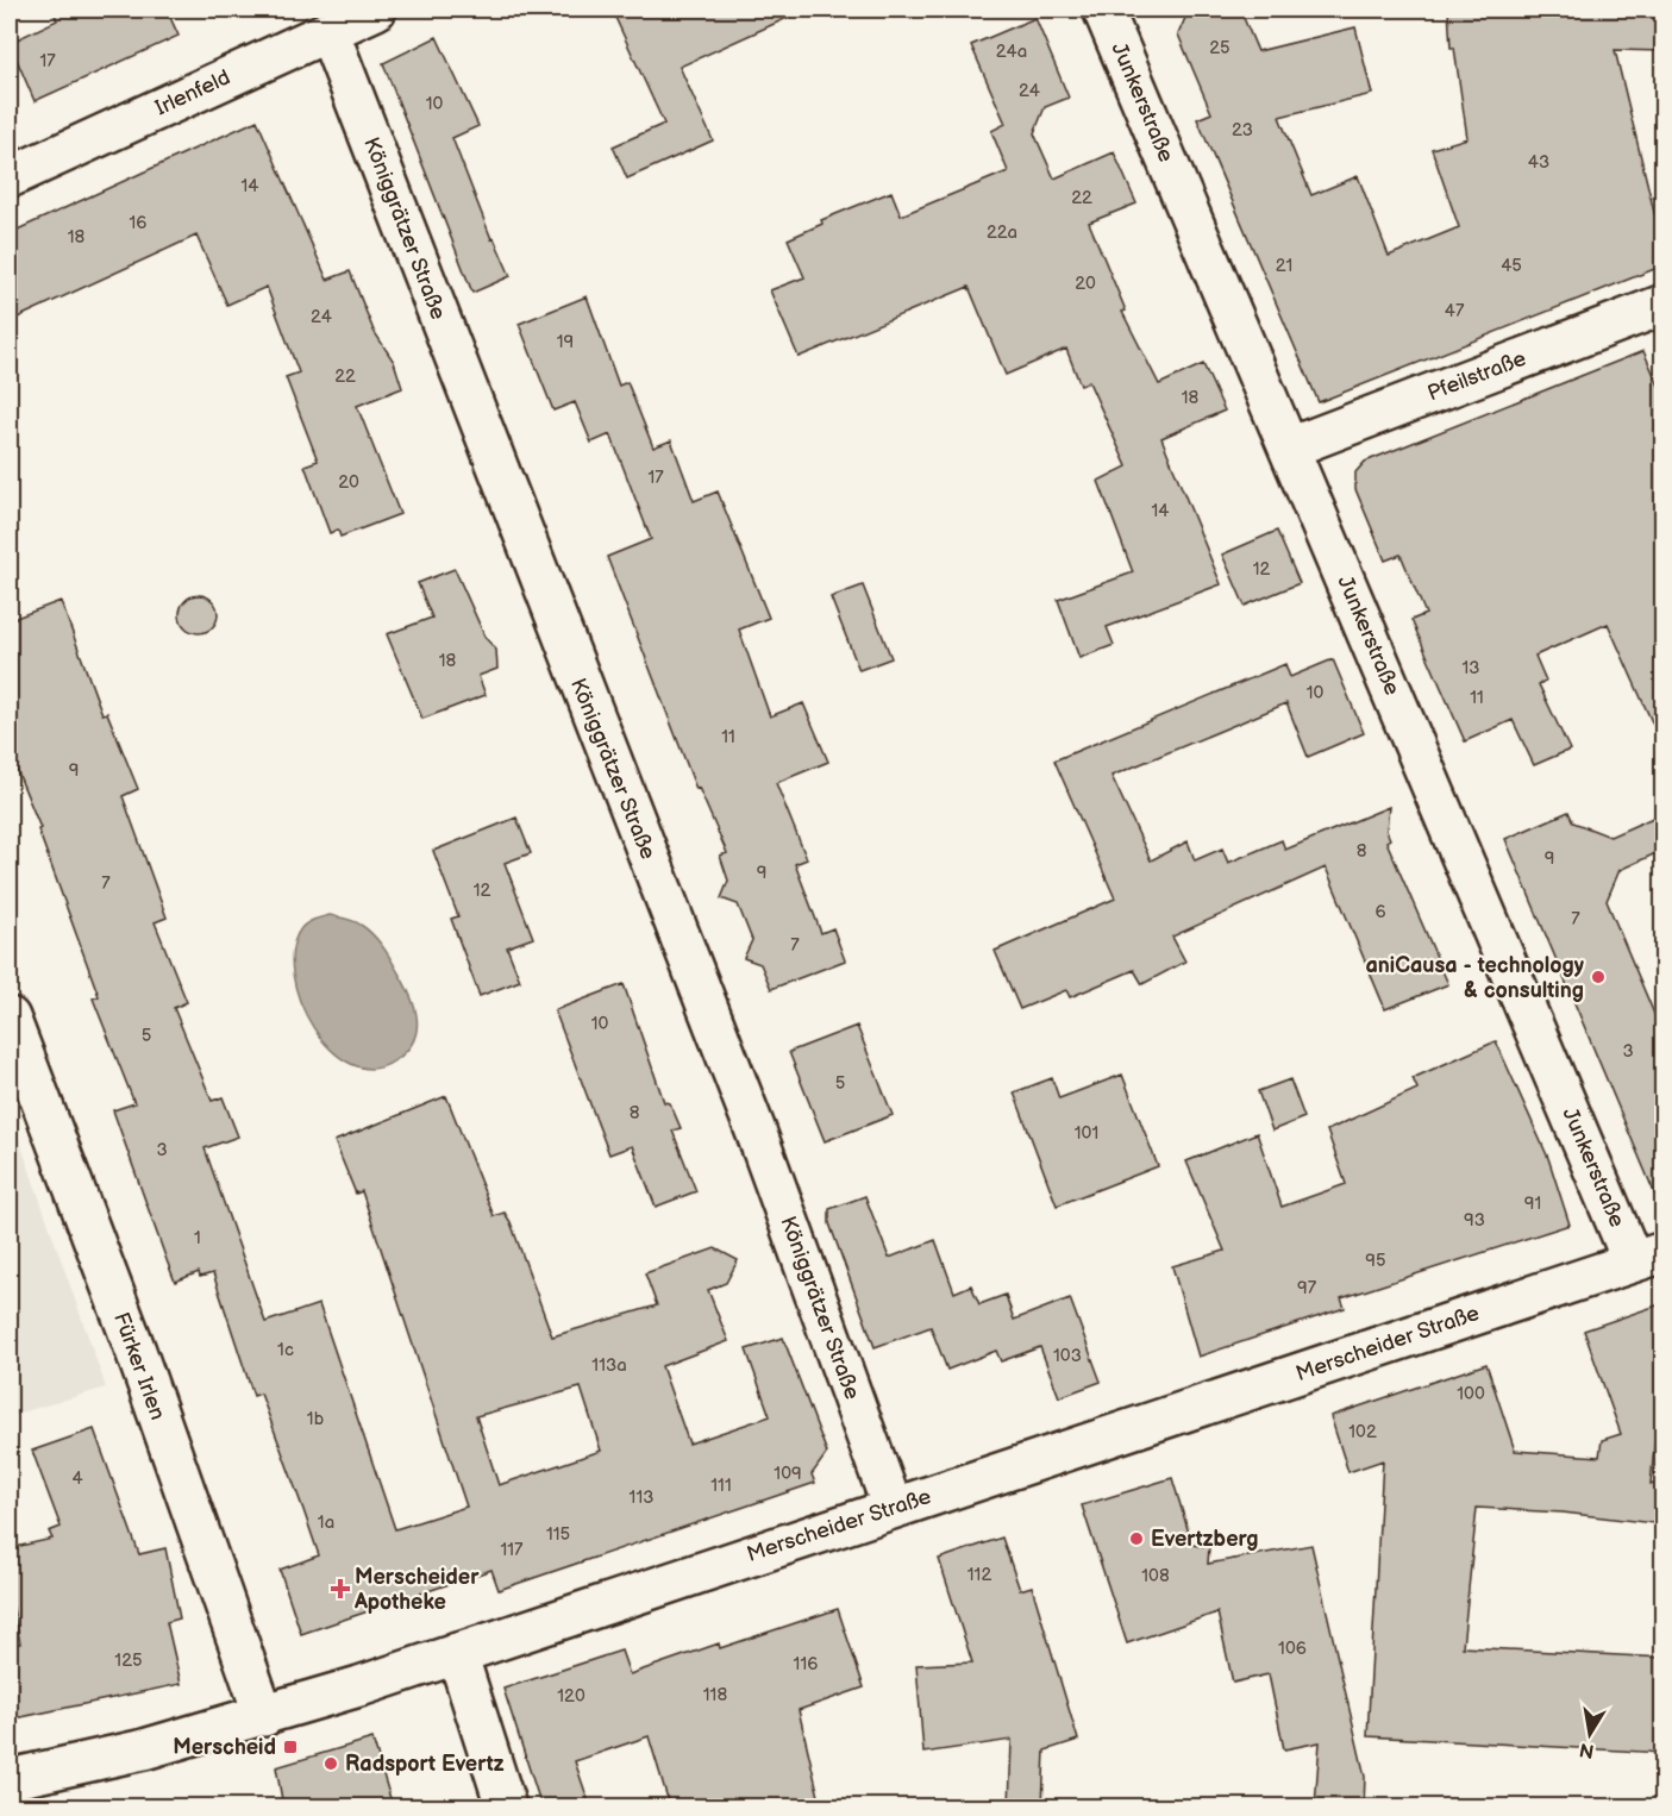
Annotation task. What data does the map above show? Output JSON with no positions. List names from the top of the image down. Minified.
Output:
{"streets":{"street":["Irlenfeld","Junkerstraße","Königgrätzer Straße","Pfeilstraße","Merscheider Straße","Fürker Irlen"]},"crossings":[["Irlenfeld","Königgrätzer Straße"],["Junkerstraße","Pfeilstraße"],["Junkerstraße","Merscheider Straße"],["Königgrätzer Straße","Merscheider Straße"],["Merscheider Straße","Fürker Irlen"]],"places":{"other":["aniCausa - technology & consulting","Evertzberg","Radsport Evertz"],"health":["Merscheider Apotheke"],"transit":["Merscheid"]},"house_numbers":["25","24a","17","24","10","23","43","14","22","16","22a","18","21","45","20","47","24","19","22","18","17","20","14","12","18","13","10","11","11","9","8","9","9","7","12","6","7","7","10","5","3","5","8","101","3","91","93","1","95","97","1c","103","113a","100","1b","102","109","4","111","113","1a","115","117","112","108","106","125","116","118","120"],"north":"bottom"}
